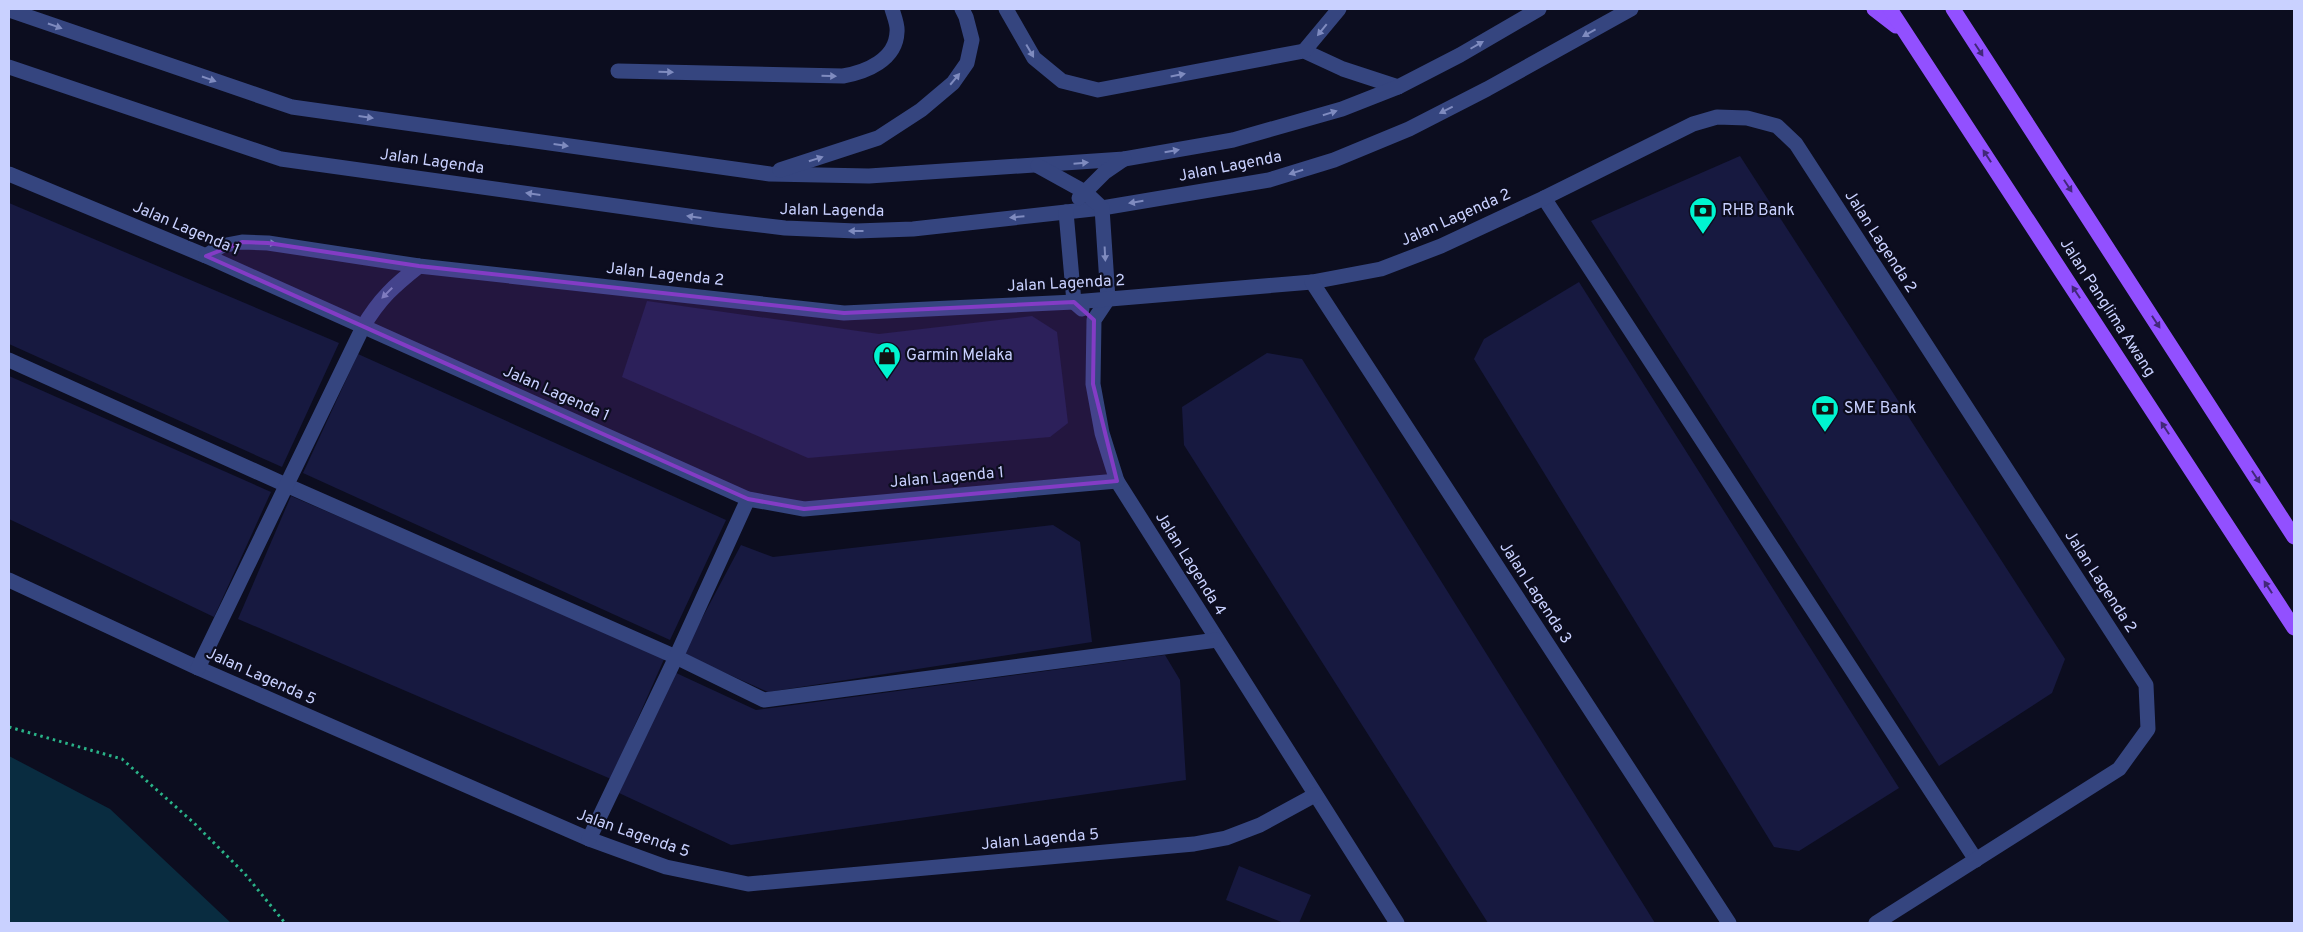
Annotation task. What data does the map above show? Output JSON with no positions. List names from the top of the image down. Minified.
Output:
{"streets":{"main road":["Jalan Panglima Awang"],"street":["Jalan Lagenda","Jalan Lagenda 2","Jalan Lagenda 1","Jalan Lagenda 4","Jalan Lagenda 3","Jalan Lagenda 5"]},"crossings":[["Jalan Lagenda 2","Jalan Lagenda 1"],["Jalan Lagenda 2","Jalan Lagenda 3"],["Jalan Lagenda 1","Jalan Lagenda 4"],["Jalan Lagenda 4","Jalan Lagenda 5"]],"places":{"bank":["RHB Bank","SME Bank"],"shop":["Garmin Melaka"]}}
